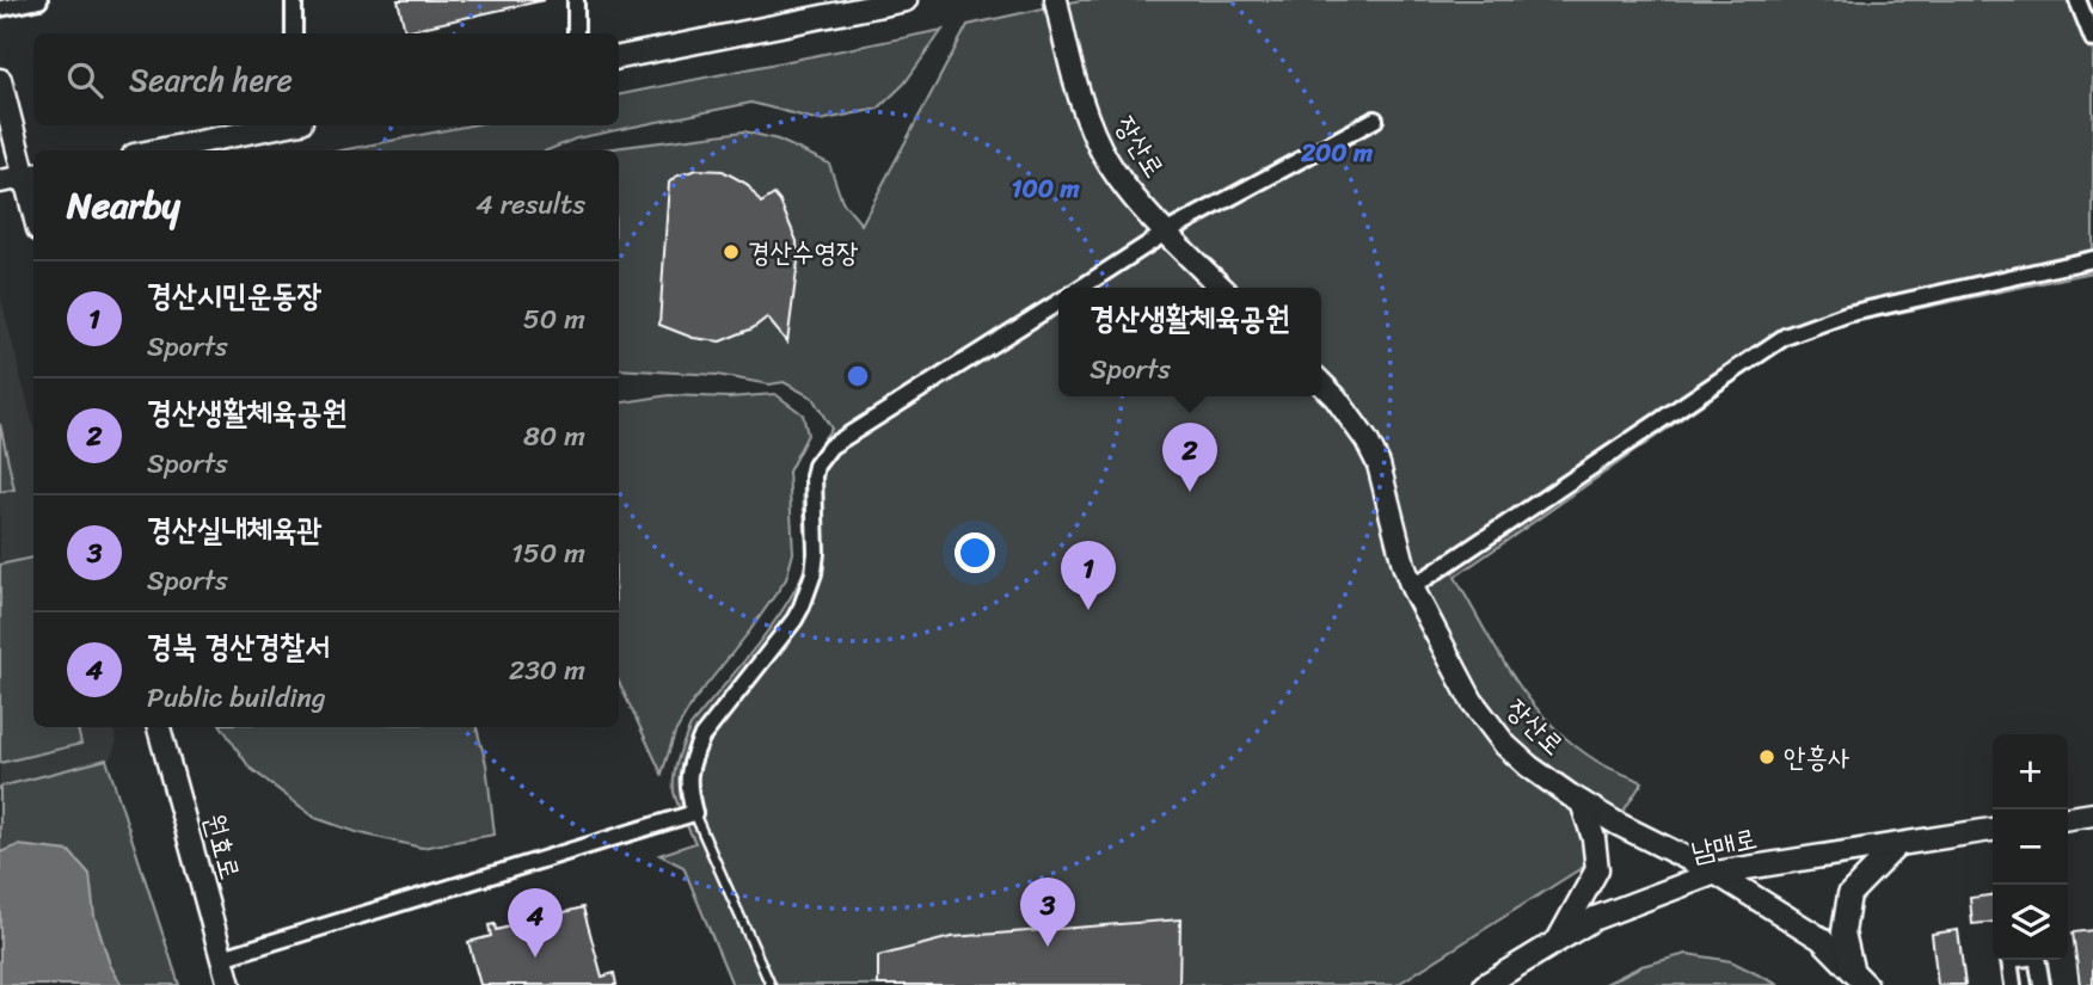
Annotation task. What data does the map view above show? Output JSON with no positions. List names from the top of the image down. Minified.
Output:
{"streets":{"street":["장산로","남매로","원효로"]},"crossings":[["장산로","남매로"]],"places":["경산수영장","안흥사"],"page":{"search":"Search here","heading":["Nearby","4 results"],"list":[{"mark":"1","name":"경산시민운동장","note":"Sports","value":"50 m"},{"mark":"2","name":"경산생활체육공원","note":"Sports","value":"80 m"},{"mark":"3","name":"경산실내체육관","note":"Sports","value":"150 m"},{"mark":"4","name":"경북 경산경찰서","note":"Public building","value":"230 m"}],"popup":["경산생활체육공원","Sports"],"pins":["2","1","3","4"],"map_buttons":["+","−"]},"rings":["200 m","100 m"]}
